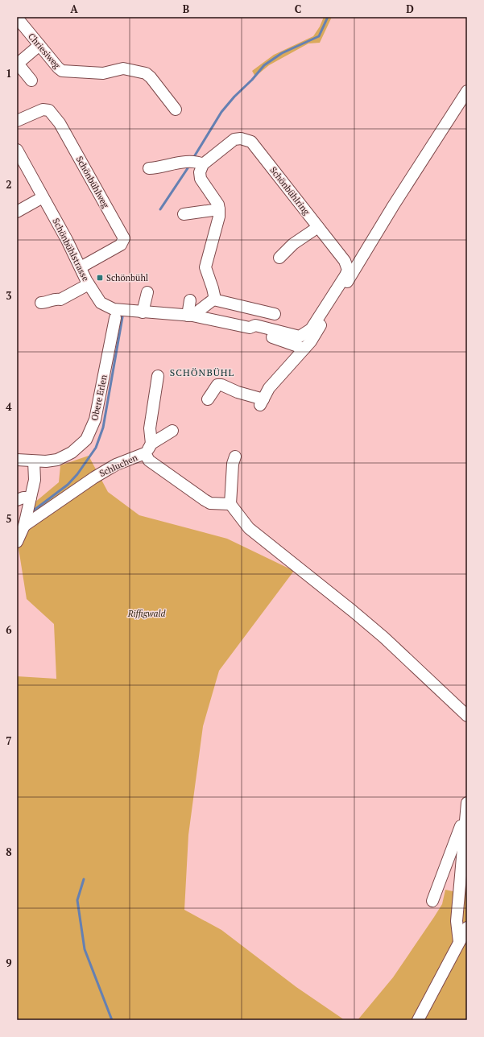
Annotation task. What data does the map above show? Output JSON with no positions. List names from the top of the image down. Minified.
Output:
{"streets":{"street":["Chriesiweg","Schönbühlweg","Schönbühlring","Schönbühlstrasse","Obere Erlen","Schluchen"]},"crossings":[["Schönbühlweg","Schönbühlstrasse"],["Schönbühlring","Schönbühlstrasse"]],"districts":["SCHÖNBÜHL"],"parks":["Riffigwald"],"places":{"transit":["Schönbühl"]},"grid":{"columns":["A","B","C","D"],"rows":["1","2","3","4","5","6","7","8","9"]}}
